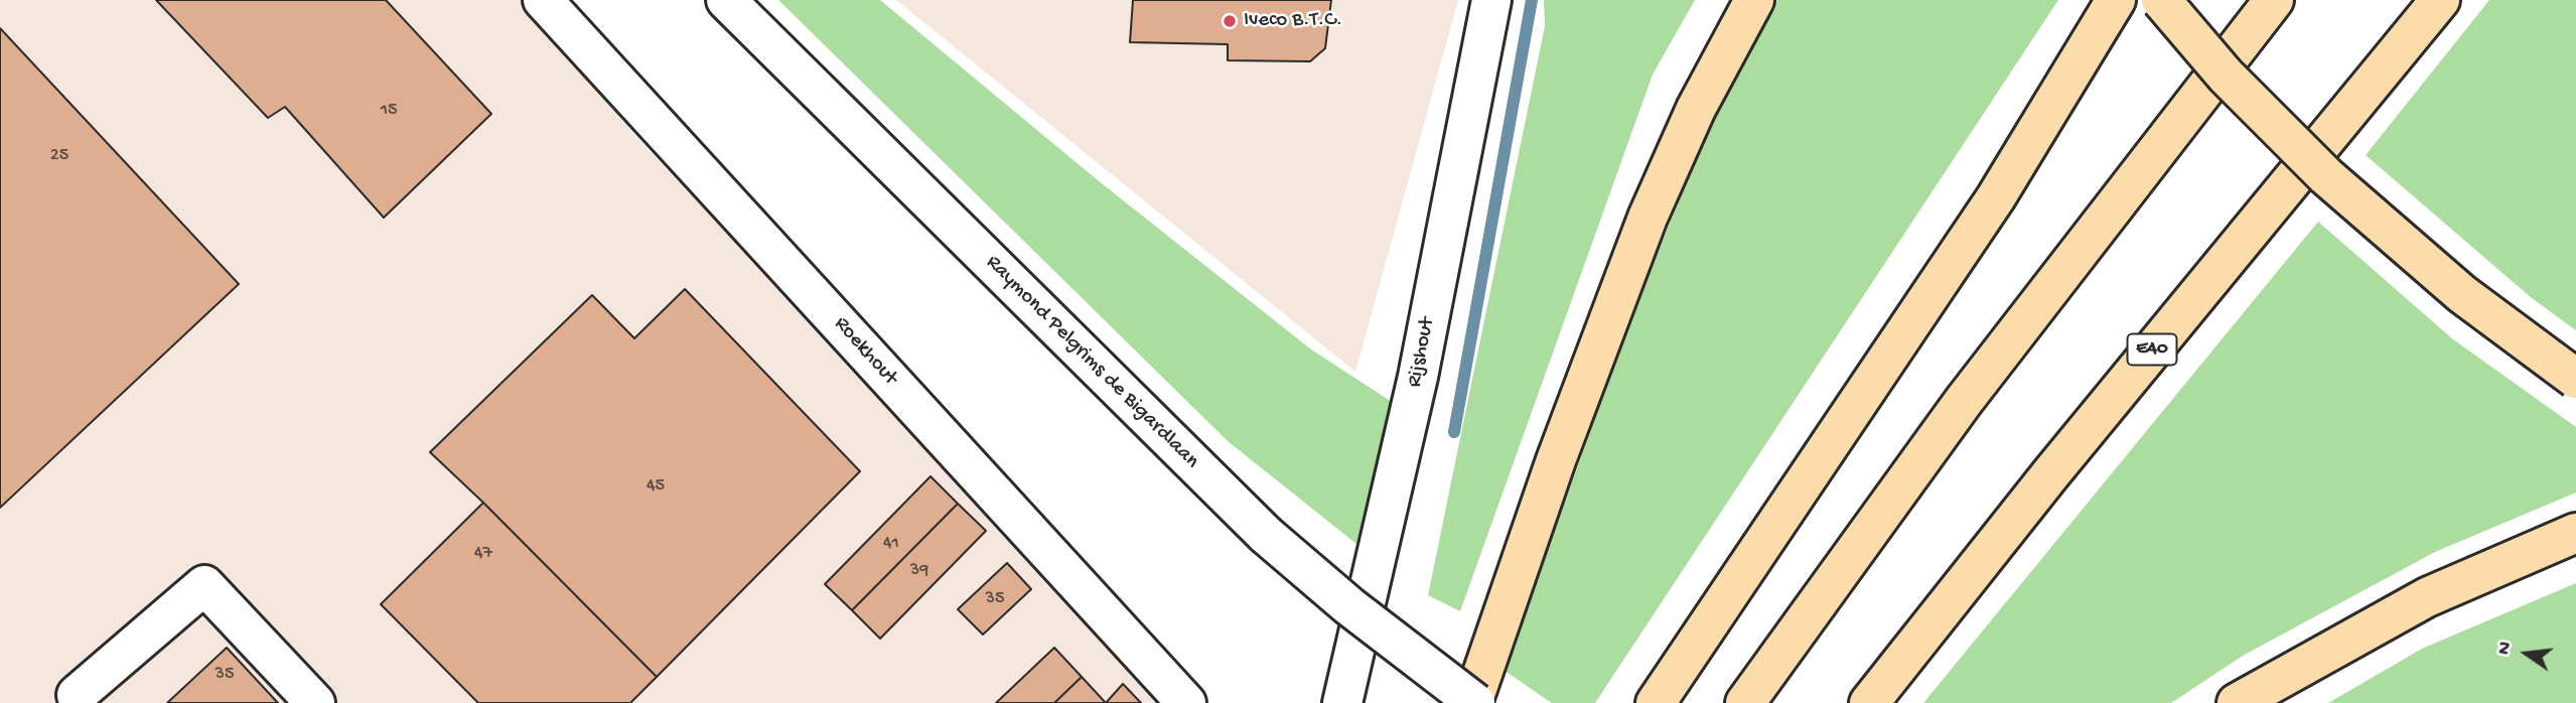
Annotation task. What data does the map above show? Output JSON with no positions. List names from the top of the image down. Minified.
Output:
{"streets":{"highway":["E40"],"street":["Roekhout","Rijshout","Raymond Pelgrims de Bigardlaan"]},"places":["Iveco B.T.C."],"house_numbers":["15","25","45","41","47","39","35","35"],"north":"left"}
